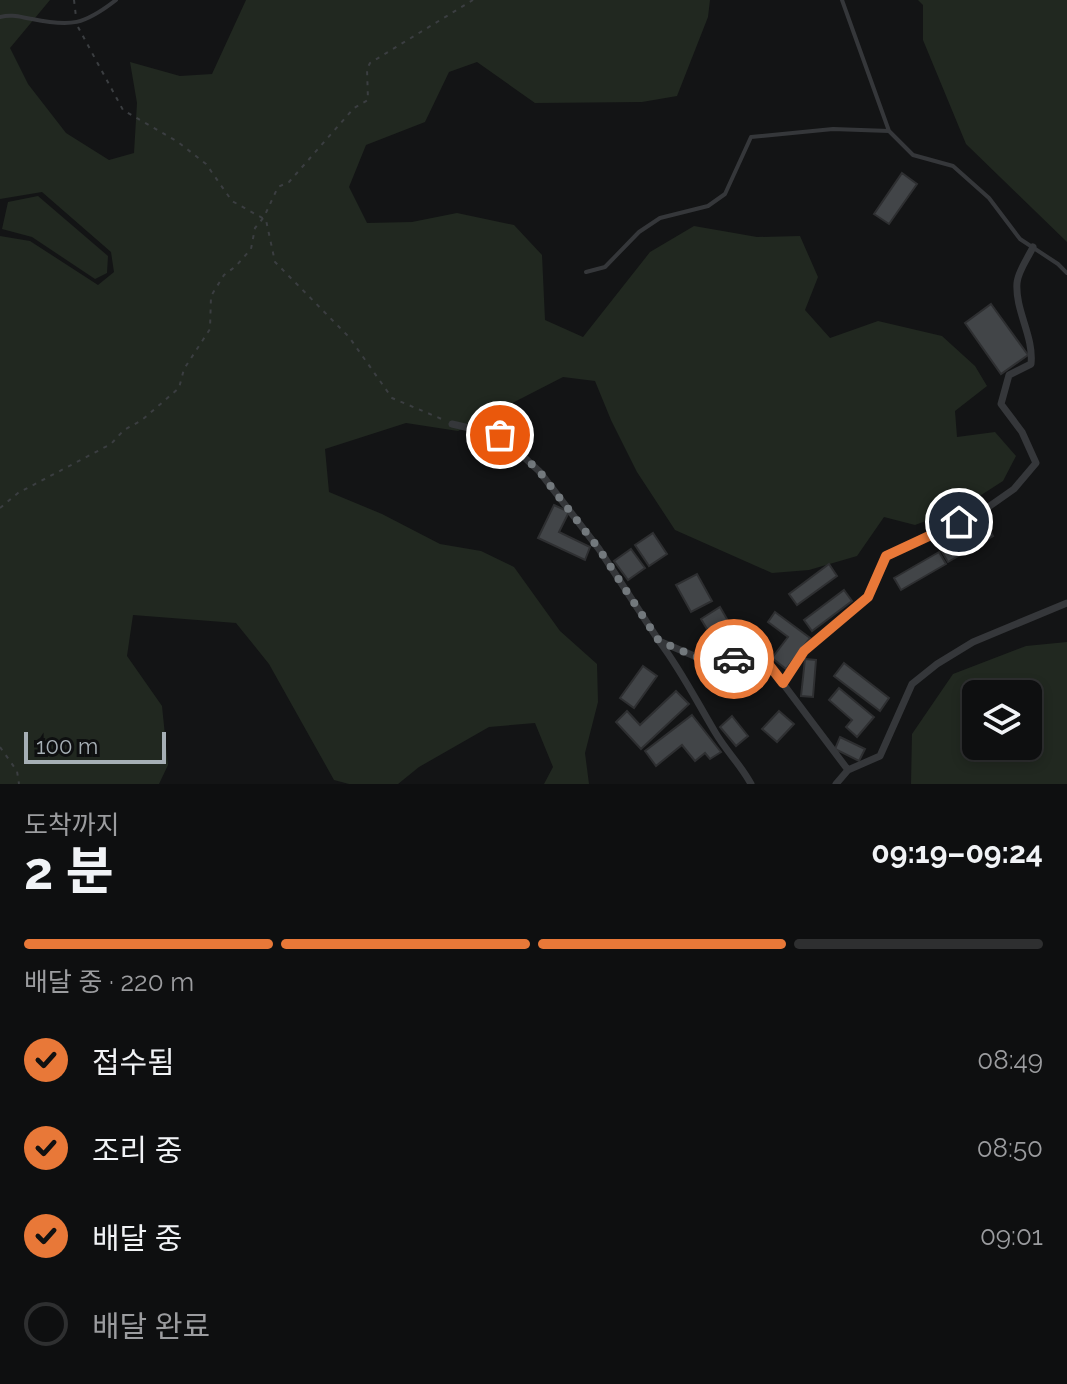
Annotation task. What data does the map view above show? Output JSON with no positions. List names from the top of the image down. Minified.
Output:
{"scale_bar":"100 m","page":{"scale":"100 m","heading":["2 분","도착까지","09:19–09:24"],"bar":"배달 중 · 220 m","list":[["접수됨","08:49"],["조리 중","08:50"],["배달 중","09:01"],"배달 완료"]}}
